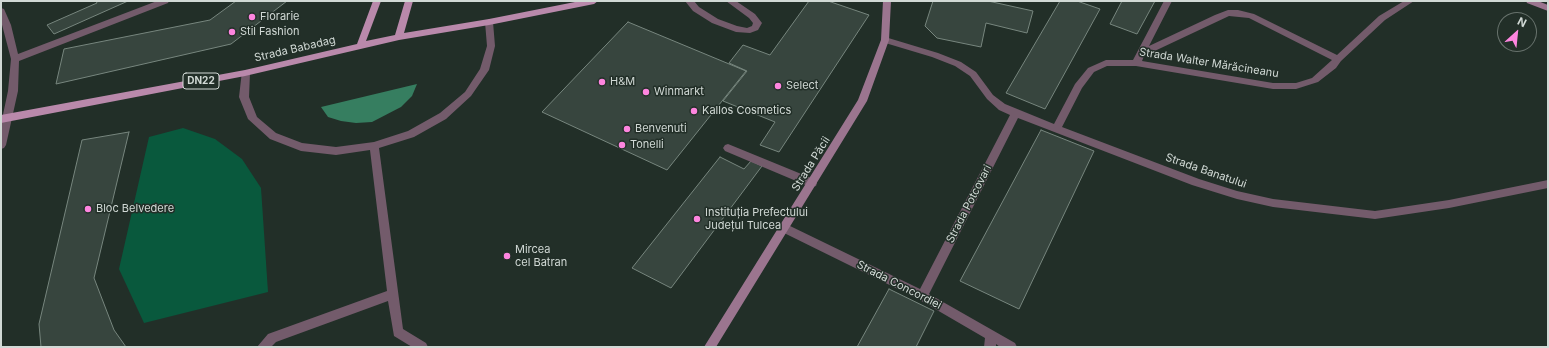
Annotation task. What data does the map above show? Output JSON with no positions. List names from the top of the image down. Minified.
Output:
{"streets":{"main road":["Strada Babadag","DN22","Strada Păcii"],"street":["Strada Walter Mărăcineanu","Strada Banatului","Strada Potcovari","Strada Concordiei"]},"crossings":[["Strada Walter Mărăcineanu","Strada Banatului"],["Strada Păcii","Strada Banatului"],["Strada Păcii","Strada Concordiei"],["Strada Banatului","Strada Potcovari"],["Strada Potcovari","Strada Concordiei"]],"places":["Florarie","Stil Fashion","H&M","Select","Winmarkt","Kallos Cosmetics","Benvenuti","Tonelli","Bloc Belvedere","Instituția Prefectului Județul Tulcea","Mircea cel Batran"],"north":"top right"}
